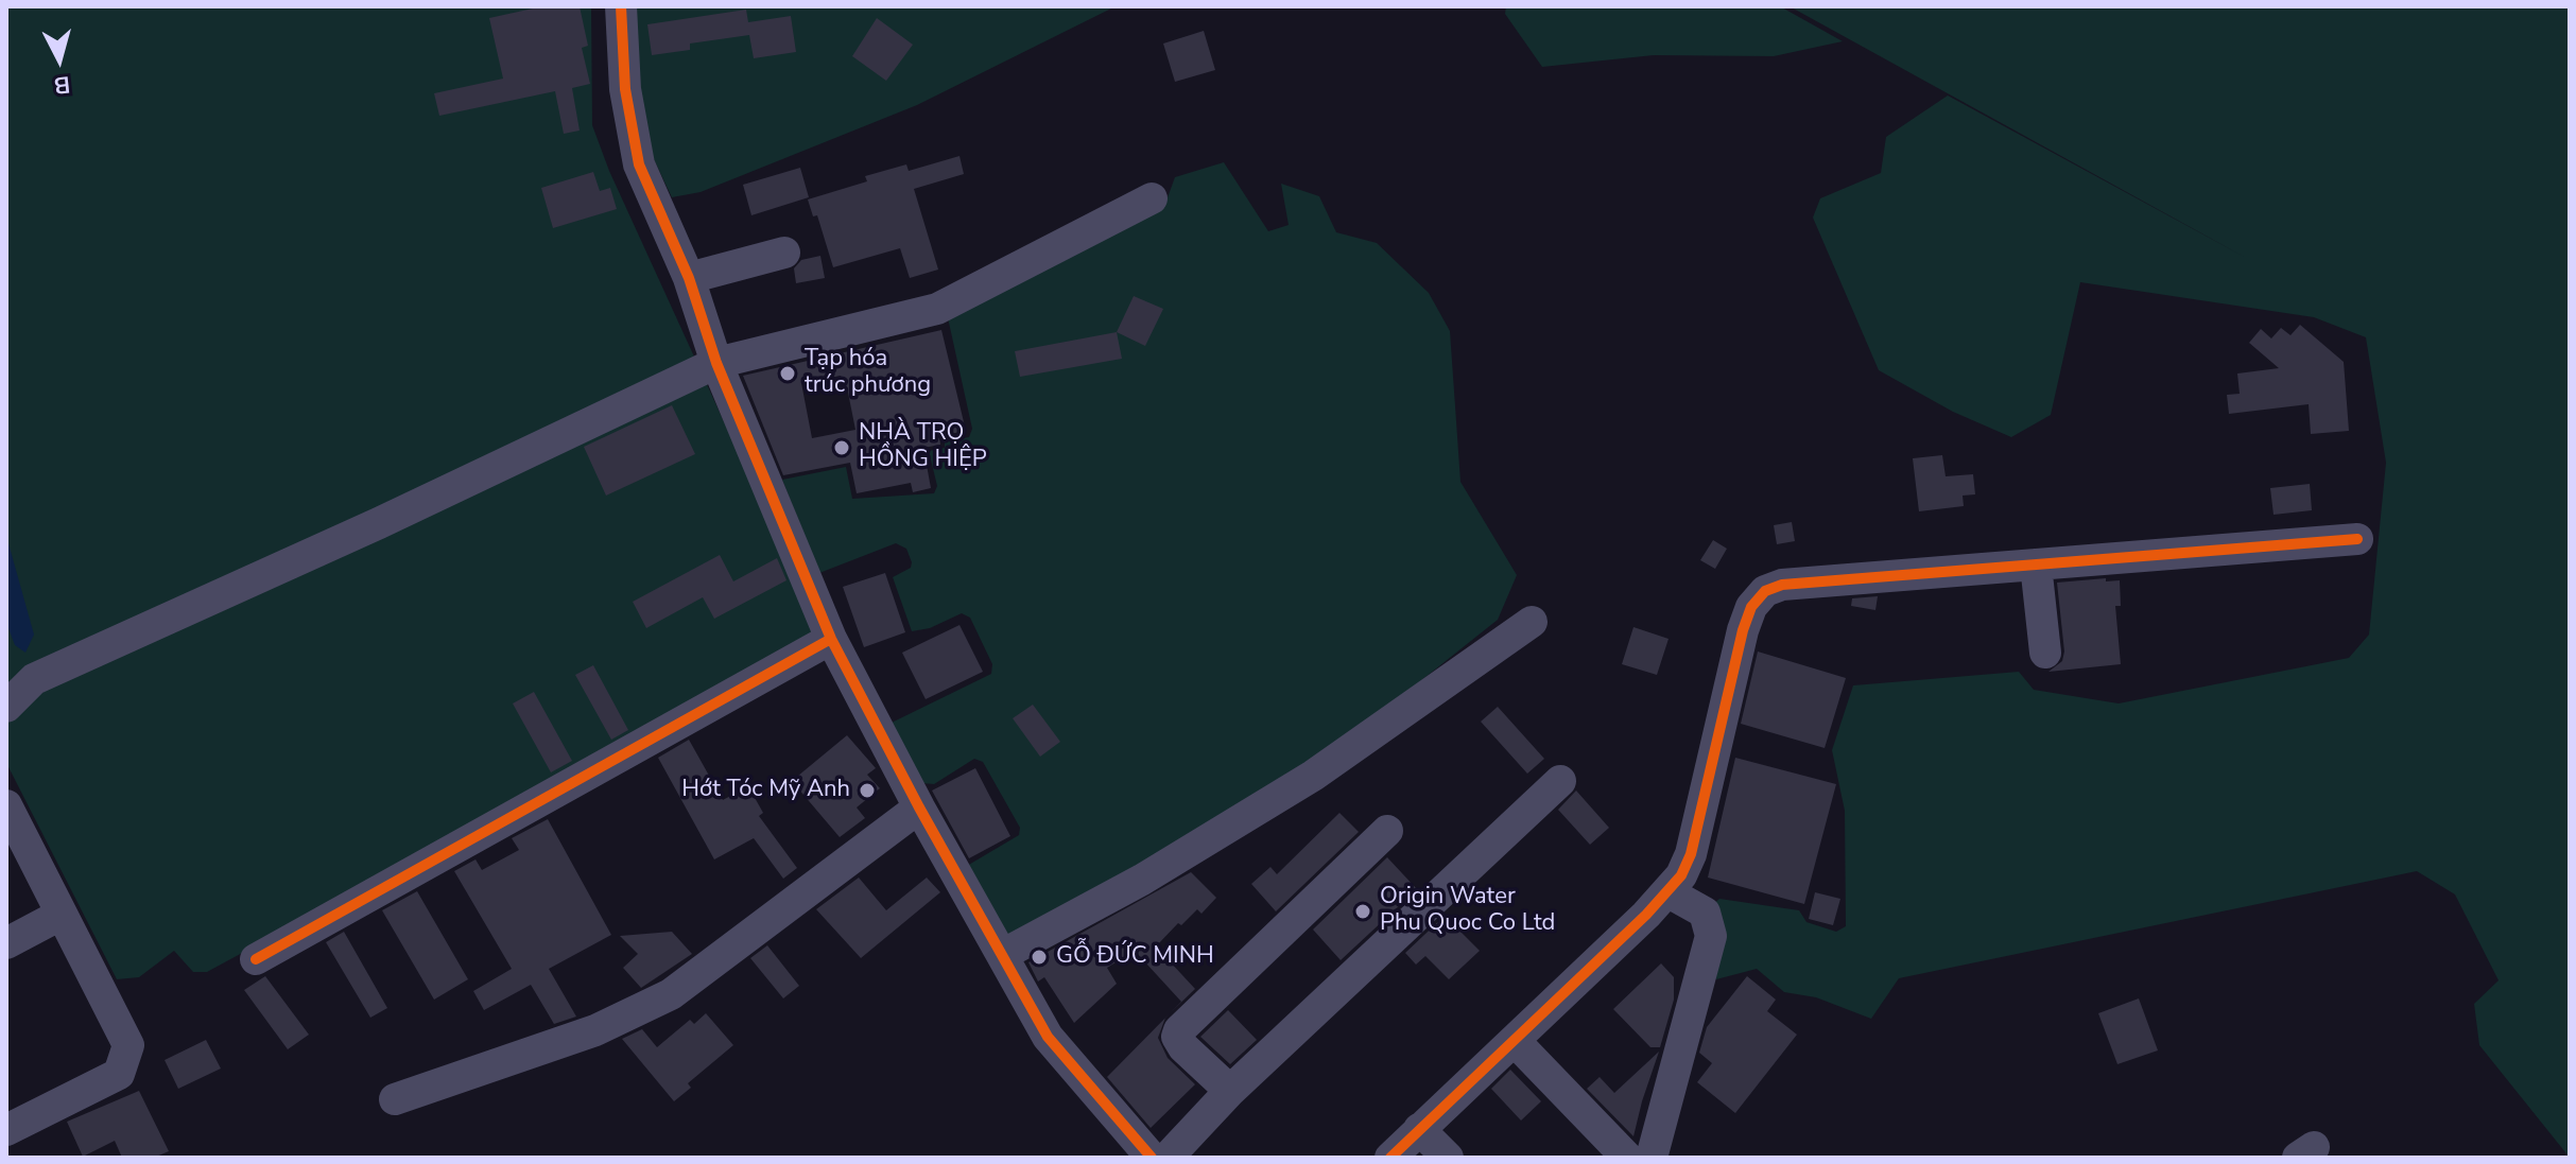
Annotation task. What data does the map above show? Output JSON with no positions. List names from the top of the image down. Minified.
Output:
{"places":["Tạp hóa trúc phương","NHÀ TRỌ HỒNG HIỆP","Hớt Tóc Mỹ Anh","Origin Water Phu Quoc Co Ltd","GỖ ĐỨC MINH"],"north":"bottom"}
